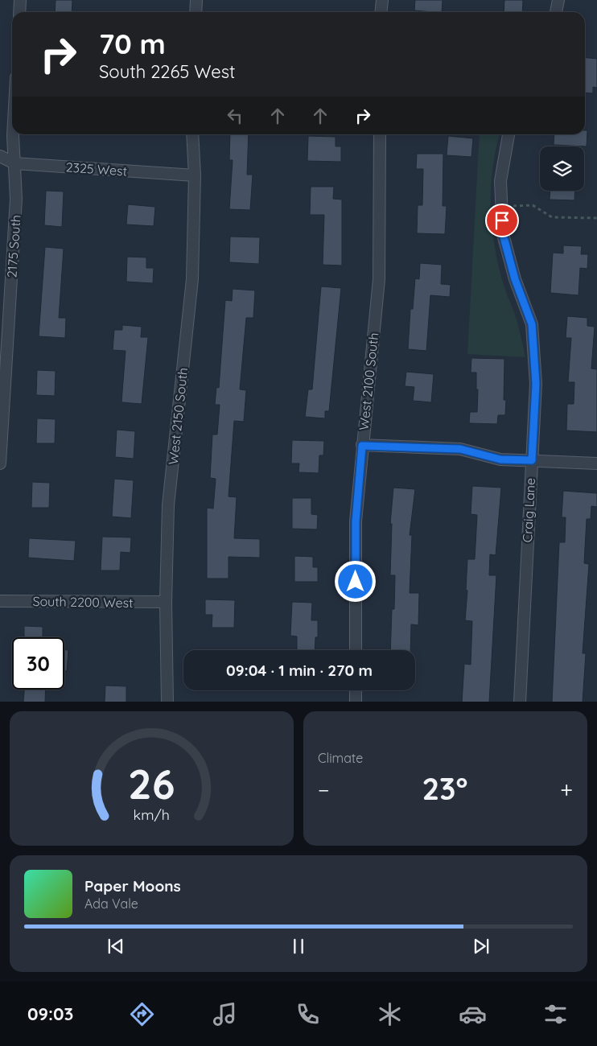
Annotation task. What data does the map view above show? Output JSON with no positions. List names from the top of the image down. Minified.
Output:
{"streets":{"street":["2325 West","2175 South","West 2100 South","West 2150 South","Craig Lane","South 2200 West"]},"crossings":[["2325 West","2175 South"],["2325 West","West 2150 South"],["West 2150 South","South 2200 West"]],"page":{"turn":["70 m","South 2265 West"],"limit":"30","trip":"09:04 · 1 min · 270 m","tile":"Climate","heat":["−","23°","+"],"song":["Paper Moons","Ada Vale"],"tabs":"09:03","gauge":["26","km/h"]}}
